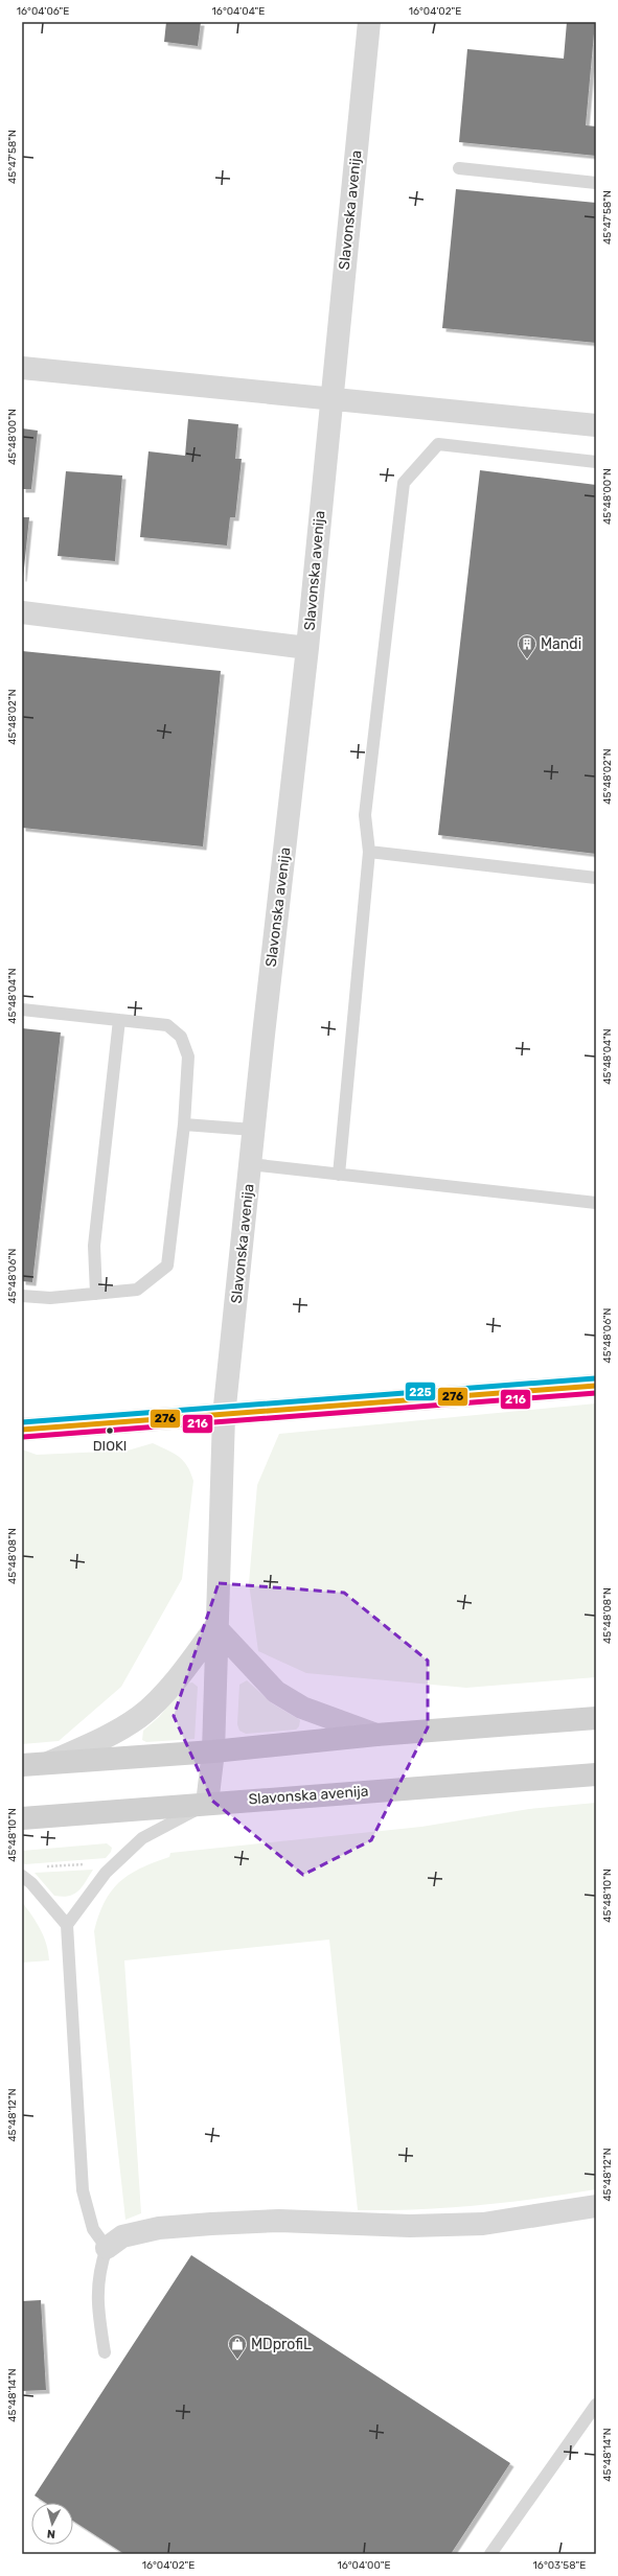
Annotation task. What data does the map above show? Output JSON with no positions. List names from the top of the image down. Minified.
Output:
{"streets":{"main road":["Slavonska avenija"]},"places":{"building":["Mandi"],"other":["DIOKI"],"shop":["MDprofiL"]},"lines":["transit line 225","transit line 276","transit line 216"],"north":"bottom","coordinates":["16°04'06\"E","16°04'04\"E","16°04'02\"E","45°47'58\"N","45°48'00\"N","45°48'02\"N","45°48'04\"N","45°48'06\"N","45°48'08\"N","45°48'10\"N","45°48'12\"N","45°48'14\"N","16°04'00\"E","16°03'58\"E"]}
